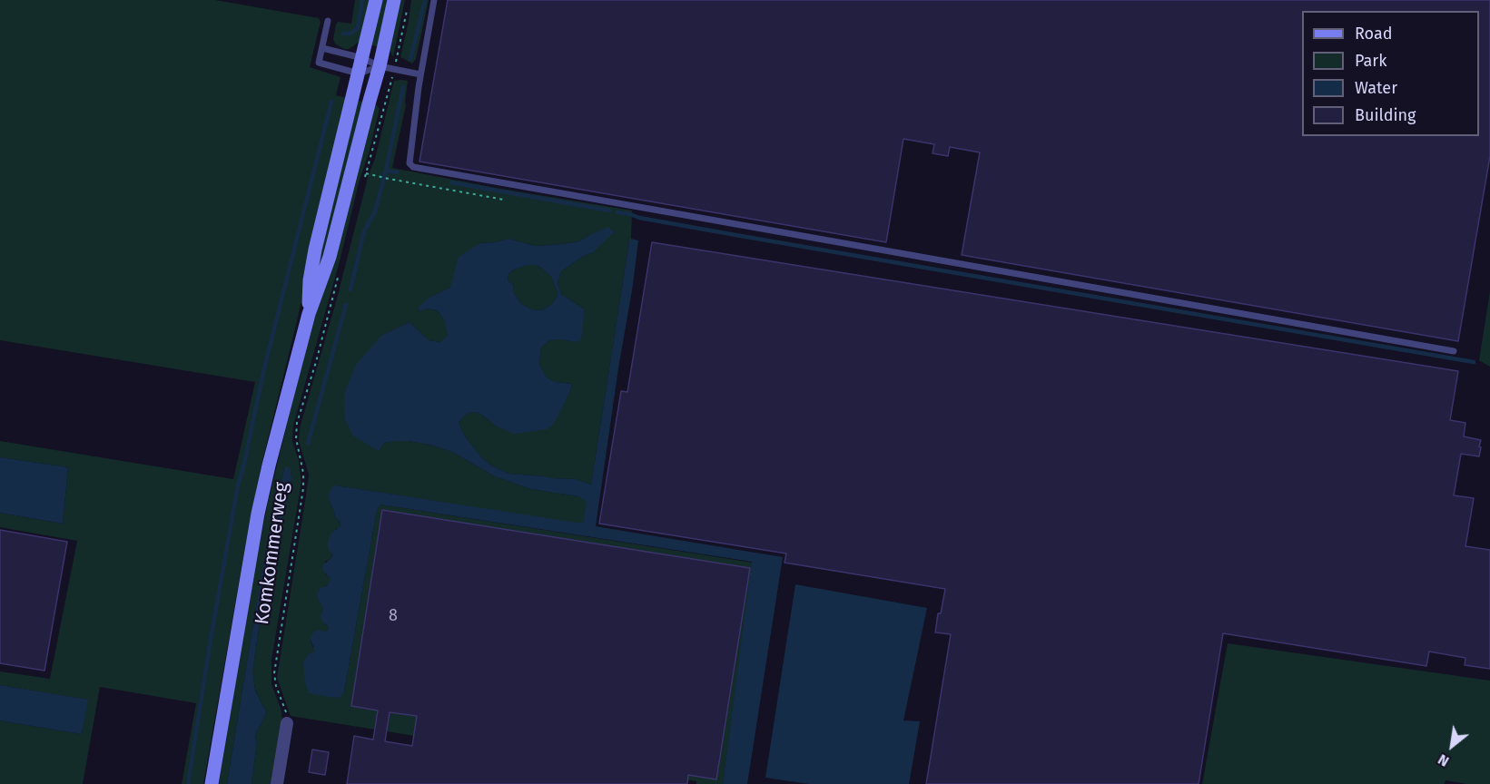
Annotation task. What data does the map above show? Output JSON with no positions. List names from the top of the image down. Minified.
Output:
{"streets":{"main road":["Komkommerweg"]},"house_numbers":["8"],"legend":["Road","Park","Water","Building"],"north":"bottom left"}
